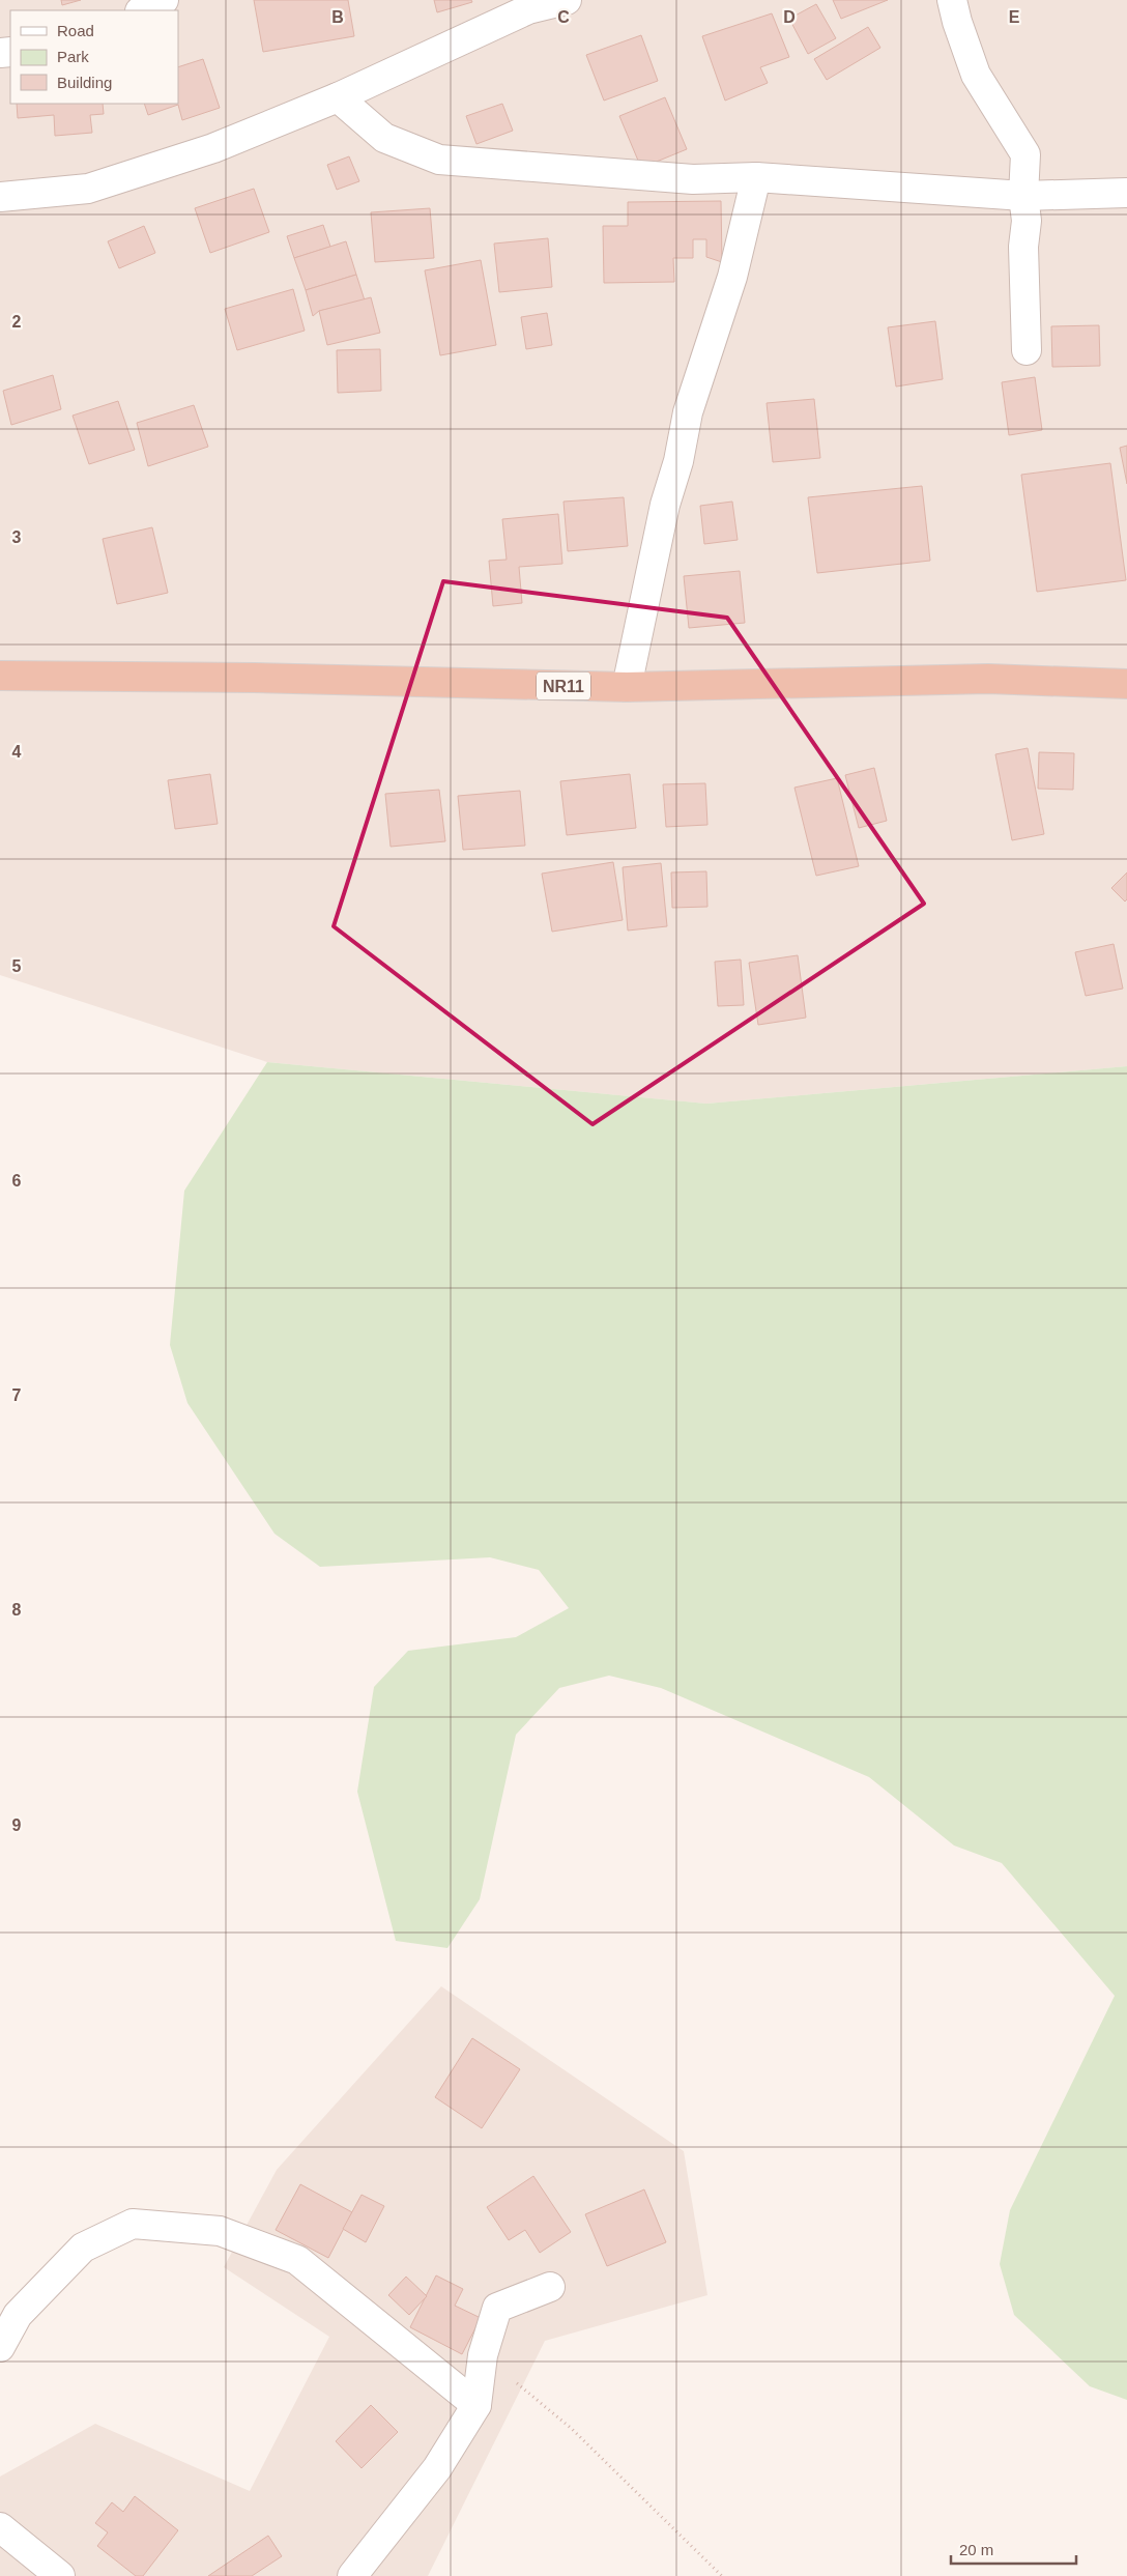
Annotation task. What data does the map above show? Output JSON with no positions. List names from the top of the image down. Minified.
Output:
{"streets":{"highway":["NR11"]},"legend":["Road","Park","Building"],"scale_bar":"20 m","grid":{"columns":["B","C","D","E"],"rows":["2","3","4","5","6","7","8","9"]}}
